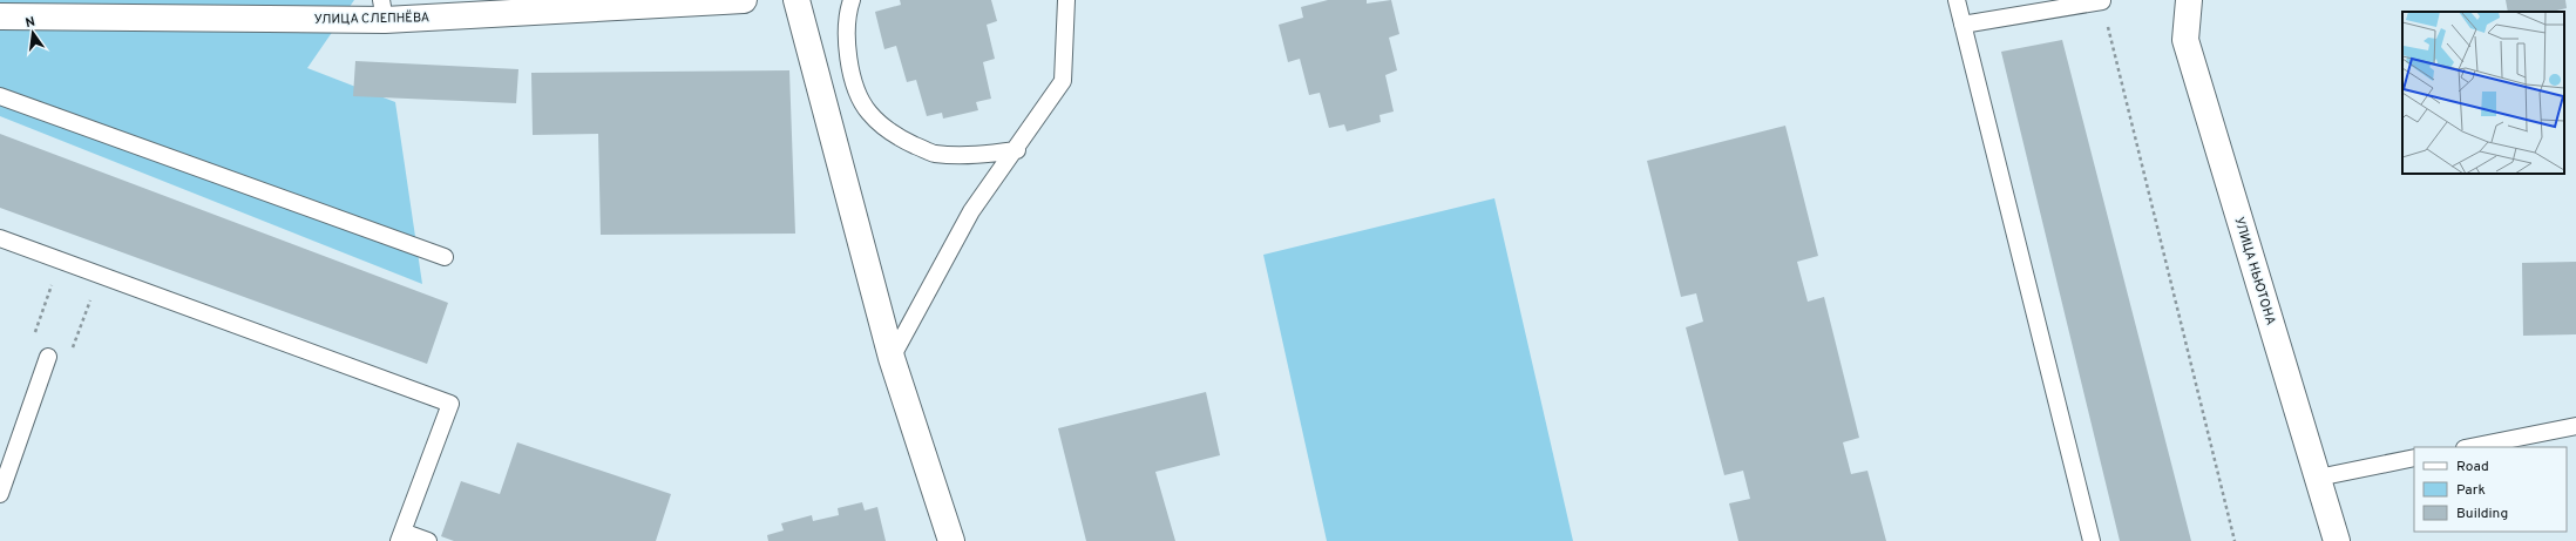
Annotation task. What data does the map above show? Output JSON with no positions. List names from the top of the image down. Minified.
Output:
{"streets":{"street":["УЛИЦА СЛЕПНЁВА","УЛИЦА НЬЮТОНА"]},"legend":["Road","Park","Building"],"north":"top"}
